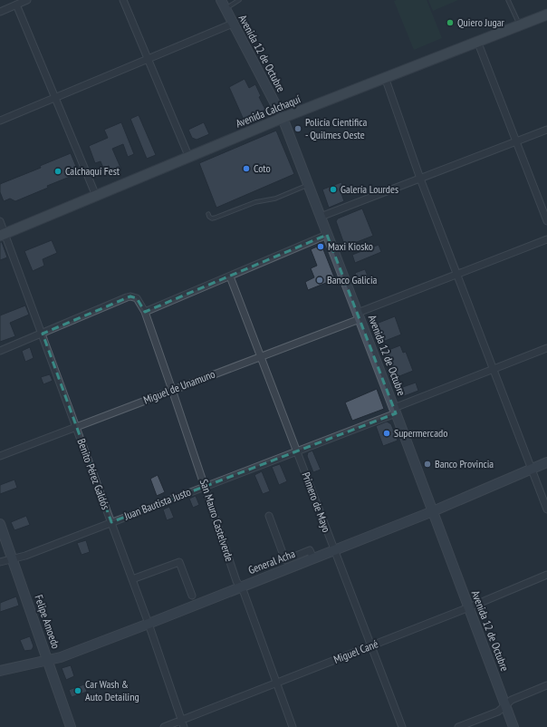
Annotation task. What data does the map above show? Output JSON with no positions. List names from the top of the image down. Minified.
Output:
{"streets":{"main road":["Avenida 12 de Octubre","Avenida Calchaquí","General Acha","Felipe Amoedo"],"street":["Miguel de Unamuno","Benito Pérez Galdós","Primero de Mayo","Juan Bautista Justo","San Mauro Castelverde","Miguel Cané"]},"crossings":[["Avenida 12 de Octubre","Avenida Calchaquí"],["Avenida 12 de Octubre","Miguel de Unamuno"],["Avenida 12 de Octubre","Juan Bautista Justo"],["Avenida 12 de Octubre","General Acha"],["Avenida 12 de Octubre","Miguel Cané"],["Avenida Calchaquí","Benito Pérez Galdós"],["Miguel de Unamuno","Benito Pérez Galdós"],["Miguel de Unamuno","Primero de Mayo"],["Miguel de Unamuno","San Mauro Castelverde"],["Benito Pérez Galdós","Juan Bautista Justo"],["Benito Pérez Galdós","San Mauro Castelverde"],["Benito Pérez Galdós","General Acha"],["Benito Pérez Galdós","Miguel Cané"],["Primero de Mayo","Juan Bautista Justo"],["Primero de Mayo","General Acha"],["Primero de Mayo","Miguel Cané"],["Juan Bautista Justo","San Mauro Castelverde"],["Juan Bautista Justo","Felipe Amoedo"],["San Mauro Castelverde","General Acha"],["San Mauro Castelverde","Miguel Cané"],["General Acha","Felipe Amoedo"]],"places":["Quiero Jugar","Policía Cientifica - Quilmes Oeste","Coto","Calchaquí Fest","Galería Lourdes","Maxi Kiosko","Banco Galicia","Supermercado","Banco Provincia","Car Wash & Auto Detailing"]}
